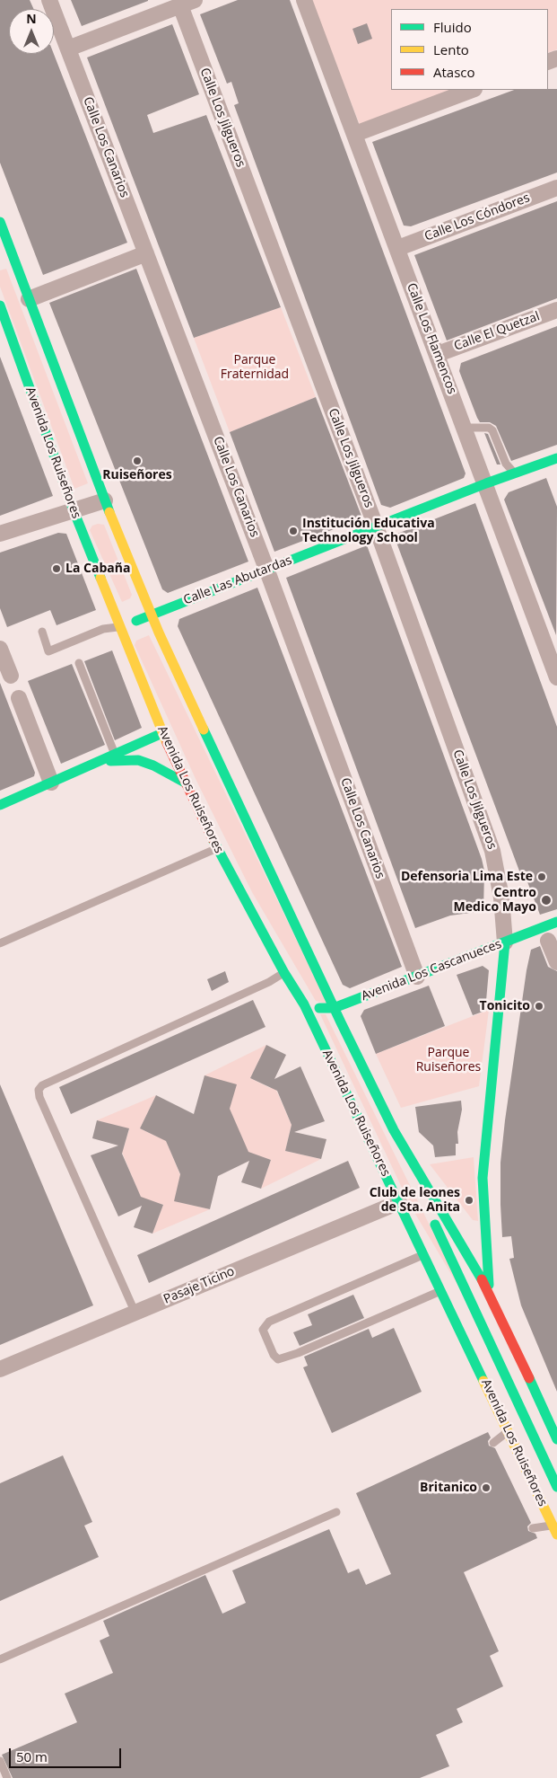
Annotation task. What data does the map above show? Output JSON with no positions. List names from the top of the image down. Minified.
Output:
{"streets":{"main road":["Avenida Los Ruiseñores","Calle Las Abutardas","Avenida Los Cascanueces"],"street":["Calle Los Jilgueros","Calle Los Canarios","Calle Los Cóndores","Calle El Quetzal","Calle Los Flamencos","Pasaje Ticino"]},"crossings":[["Calle Los Jilgueros","Calle Las Abutardas"],["Calle Los Jilgueros","Avenida Los Cascanueces"],["Calle Los Canarios","Calle Las Abutardas"],["Calle Los Canarios","Avenida Los Cascanueces"],["Calle Los Cóndores","Calle Los Flamencos"],["Calle El Quetzal","Calle Los Flamencos"],["Calle Los Flamencos","Calle Las Abutardas"],["Avenida Los Ruiseñores","Calle Las Abutardas"],["Avenida Los Ruiseñores","Avenida Los Cascanueces"],["Avenida Los Ruiseñores","Pasaje Ticino"]],"parks":["Parque Fraternidad","Parque Ruiseñores"],"places":["Ruiseñores","Institución Educativa Technology School","La Cabaña","Defensoria Lima Este","Centro Medico Mayo","Tonicito","Club de leones de Sta. Anita","Britanico"],"legend":["Fluido","Lento","Atasco"],"scale_bar":"50 m","north":"top"}
